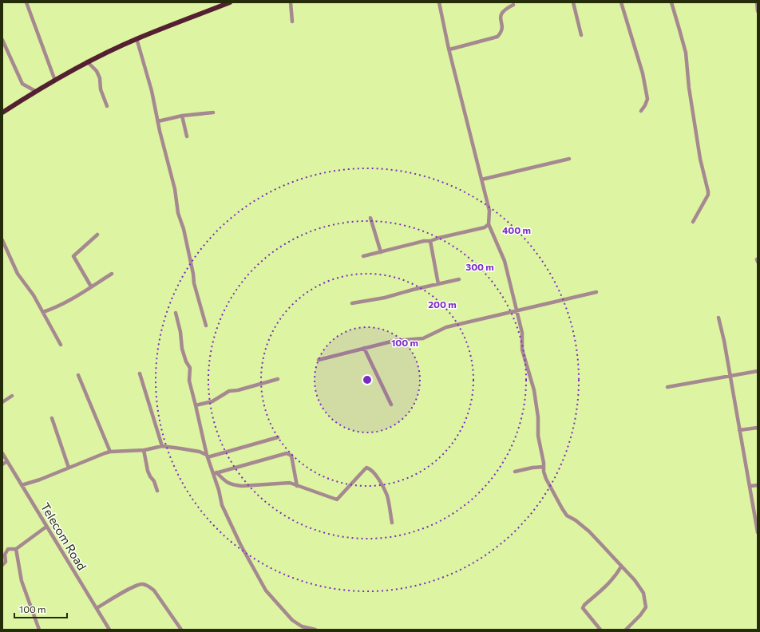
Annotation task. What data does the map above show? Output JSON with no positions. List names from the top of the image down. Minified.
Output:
{"streets":{"street":["Telecom Road"]},"scale_bar":"100 m","rings":["400 m","300 m","200 m","100 m"]}
